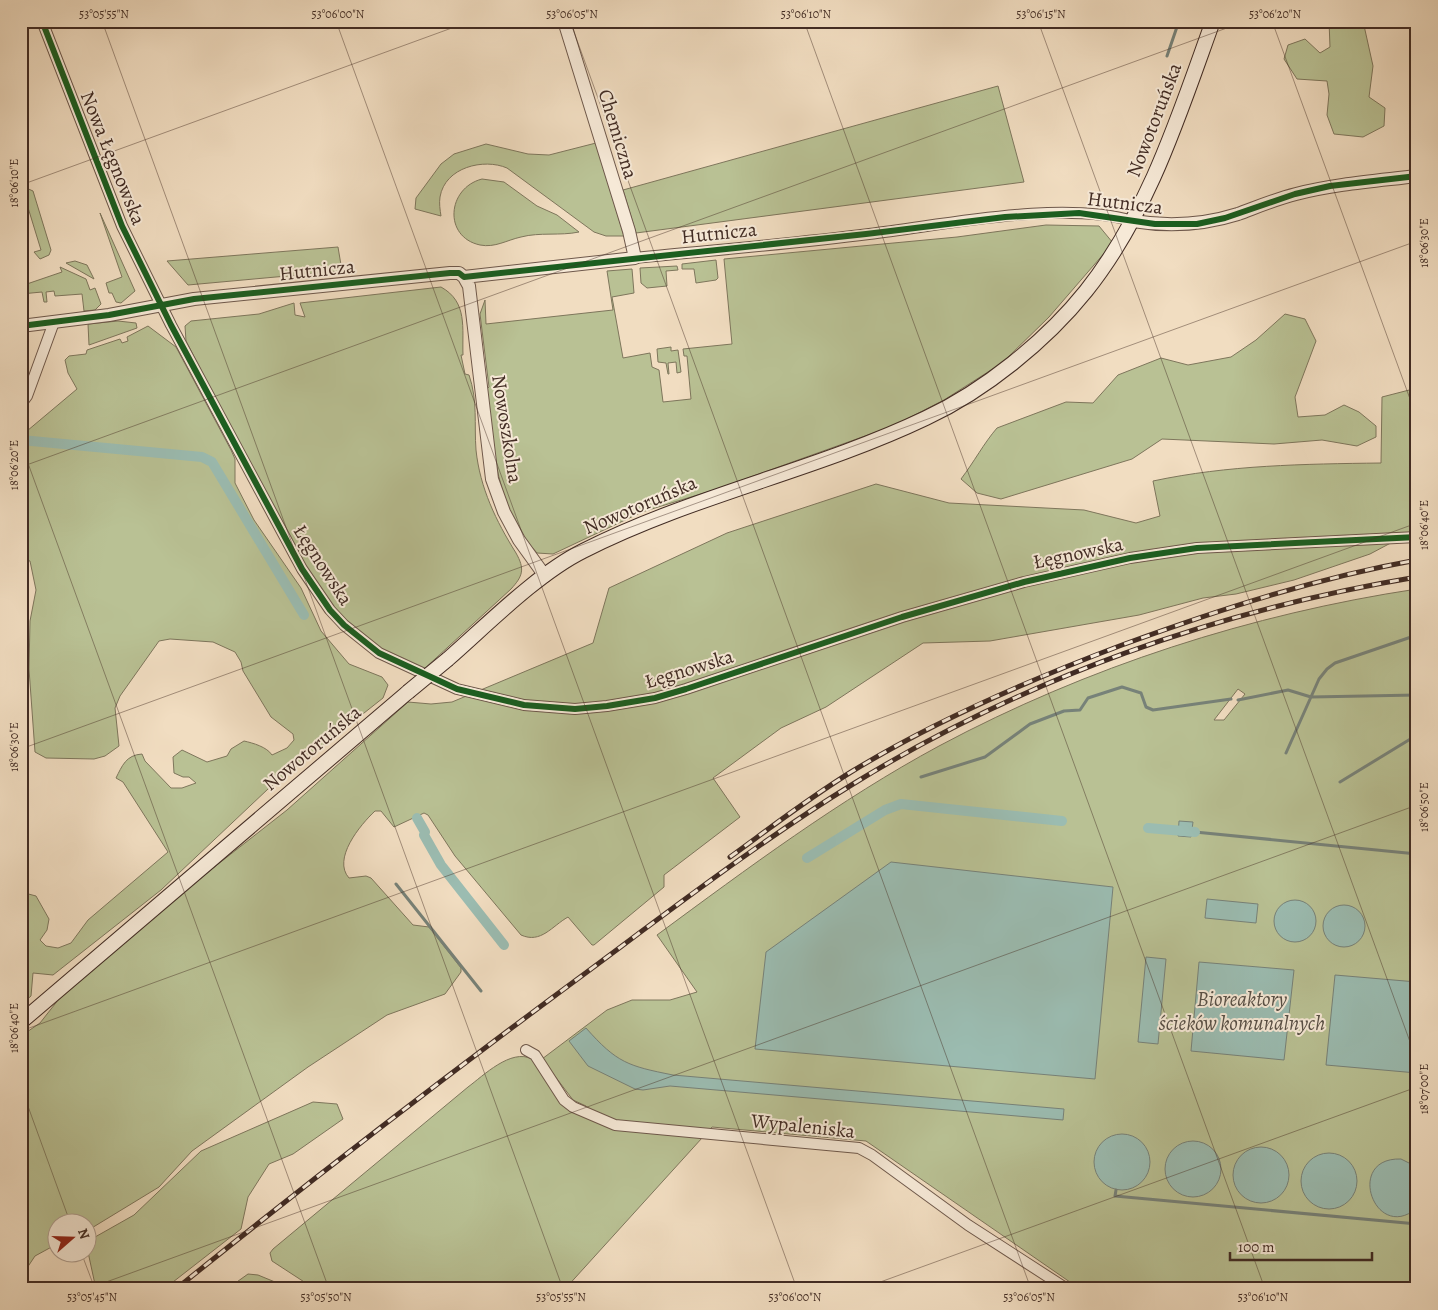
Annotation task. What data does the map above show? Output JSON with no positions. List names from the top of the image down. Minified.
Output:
{"streets":{"main road":["Nowotoruńska"],"street":["Chemiczna","Nowa Łęgnowska","Hutnicza","Nowoszkolna","Łęgnowska","Wypaleniska"]},"crossings":[["Nowotoruńska","Hutnicza"],["Nowotoruńska","Nowoszkolna"],["Chemiczna","Hutnicza"],["Nowa Łęgnowska","Hutnicza"],["Nowa Łęgnowska","Łęgnowska"],["Hutnicza","Nowoszkolna"],["Hutnicza","Łęgnowska"]],"water":["Bioreaktory ścieków komunalnych"],"scale_bar":"100 m","north":"right","coordinates":["53°05'55\"N","53°06'00\"N","53°06'05\"N","53°06'10\"N","53°06'15\"N","53°06'20\"N","18°06'10\"E","18°06'30\"E","18°06'20\"E","18°06'40\"E","18°06'50\"E","18°07'00\"E","53°05'45\"N","53°05'50\"N"]}
